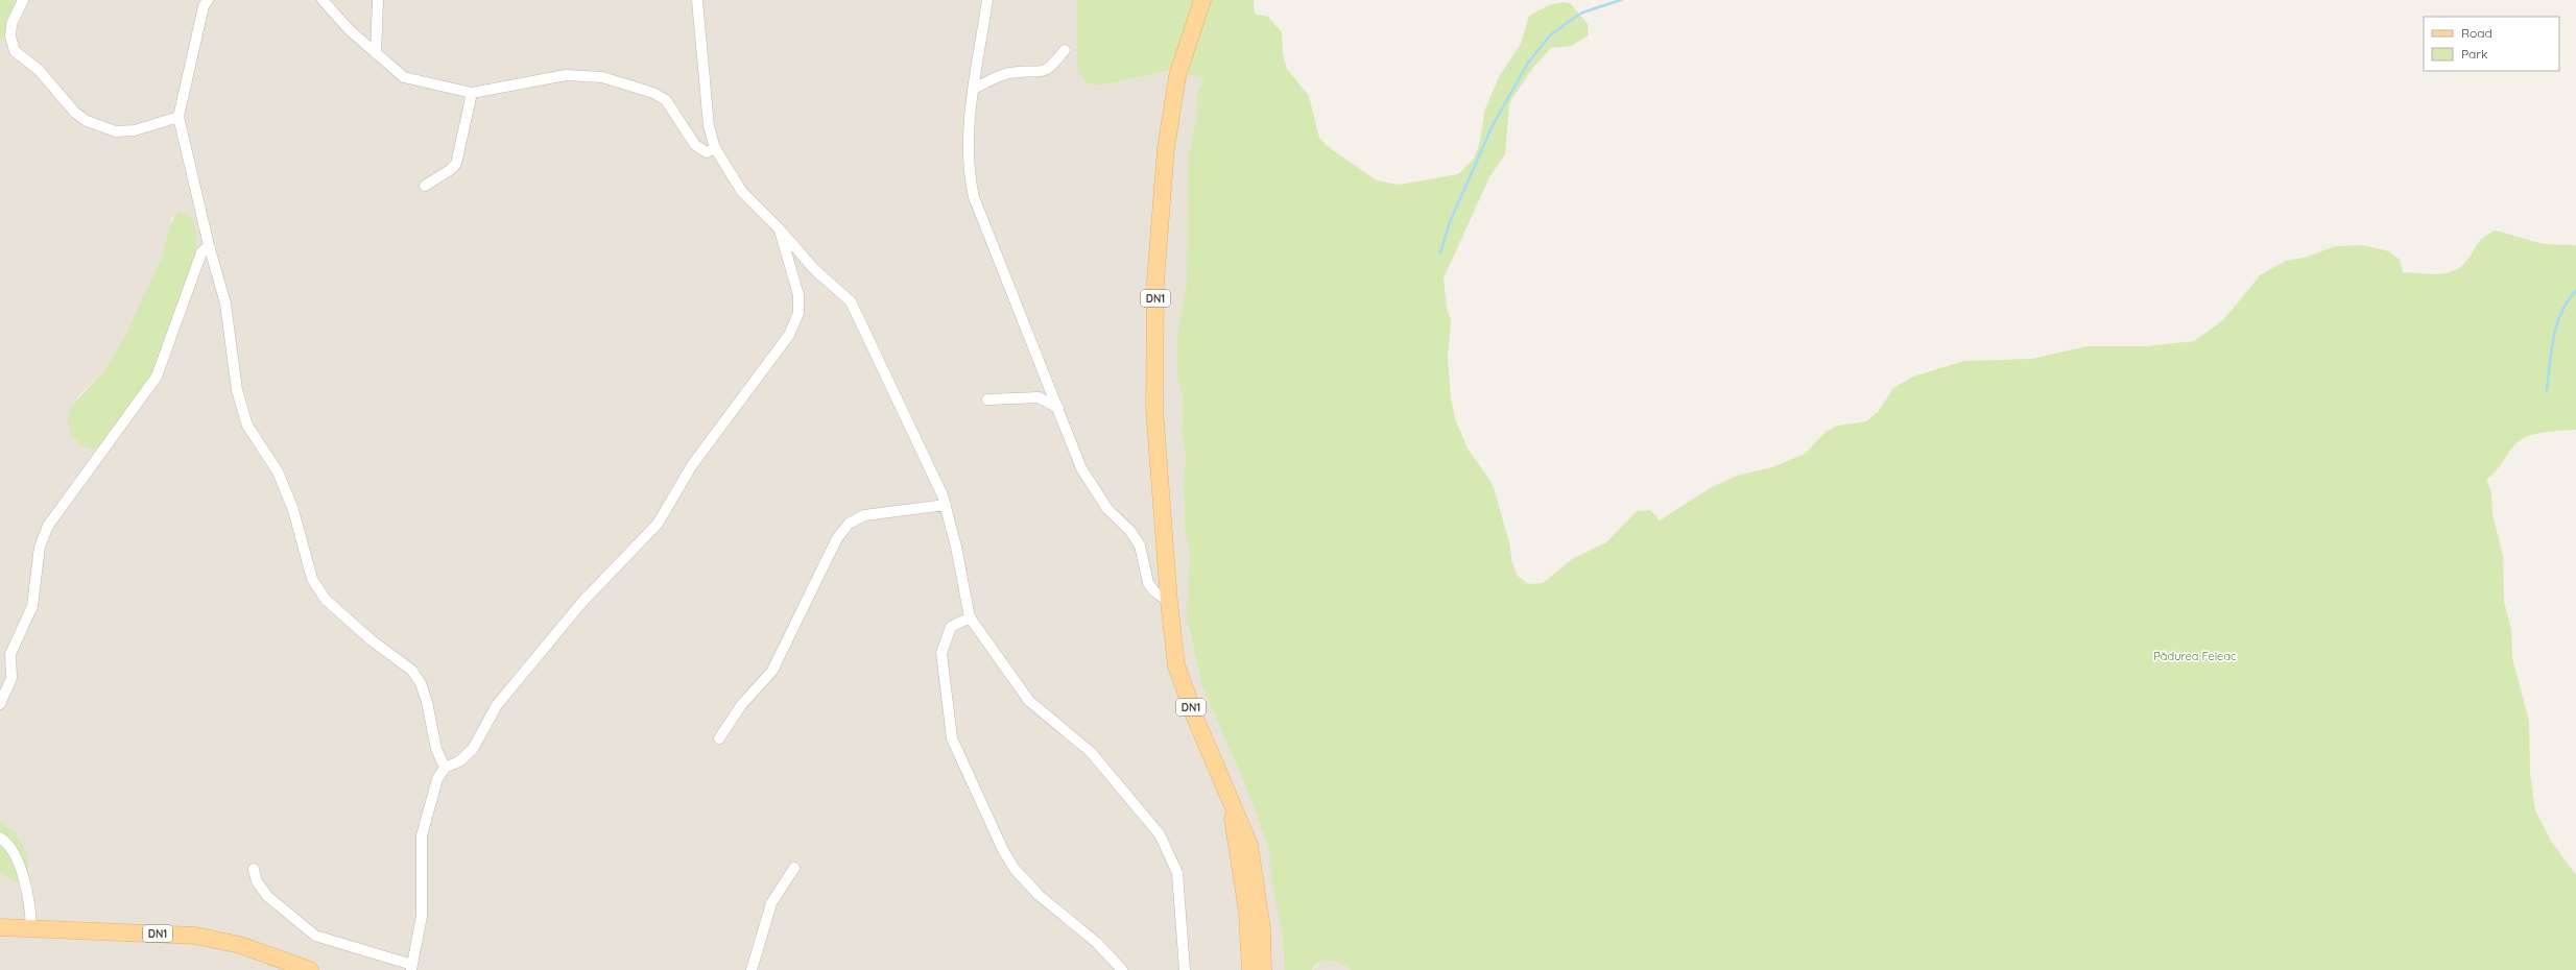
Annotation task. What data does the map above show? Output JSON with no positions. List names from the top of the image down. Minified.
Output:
{"streets":{"main road":["DN1"]},"parks":["Pădurea Feleac"],"legend":["Road","Park"]}
